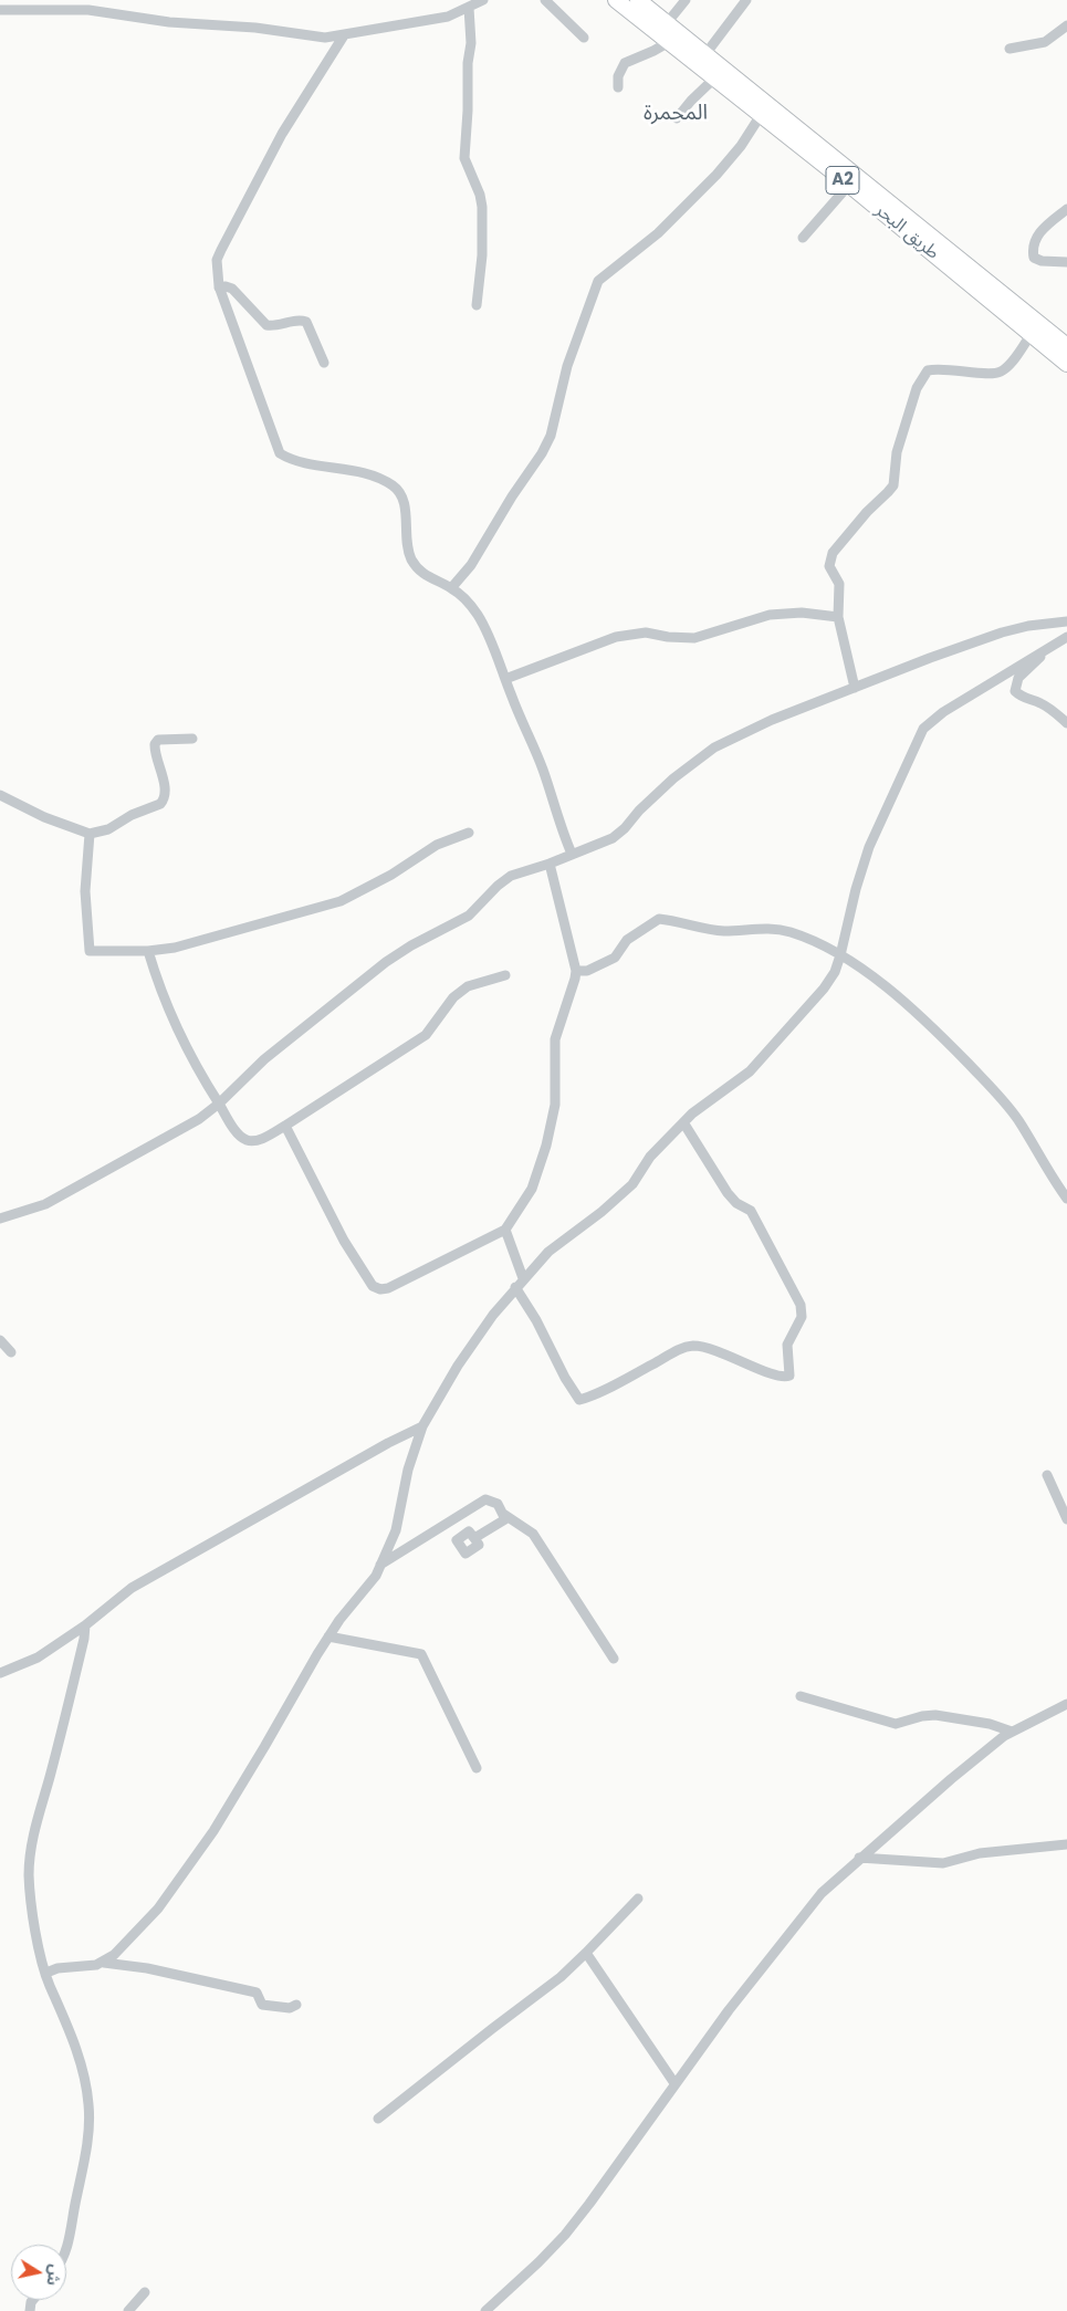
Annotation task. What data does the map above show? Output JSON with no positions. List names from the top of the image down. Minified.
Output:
{"streets":{"highway":["A2","طريق البحر"]},"districts":["المحمرة"],"north":"right"}
